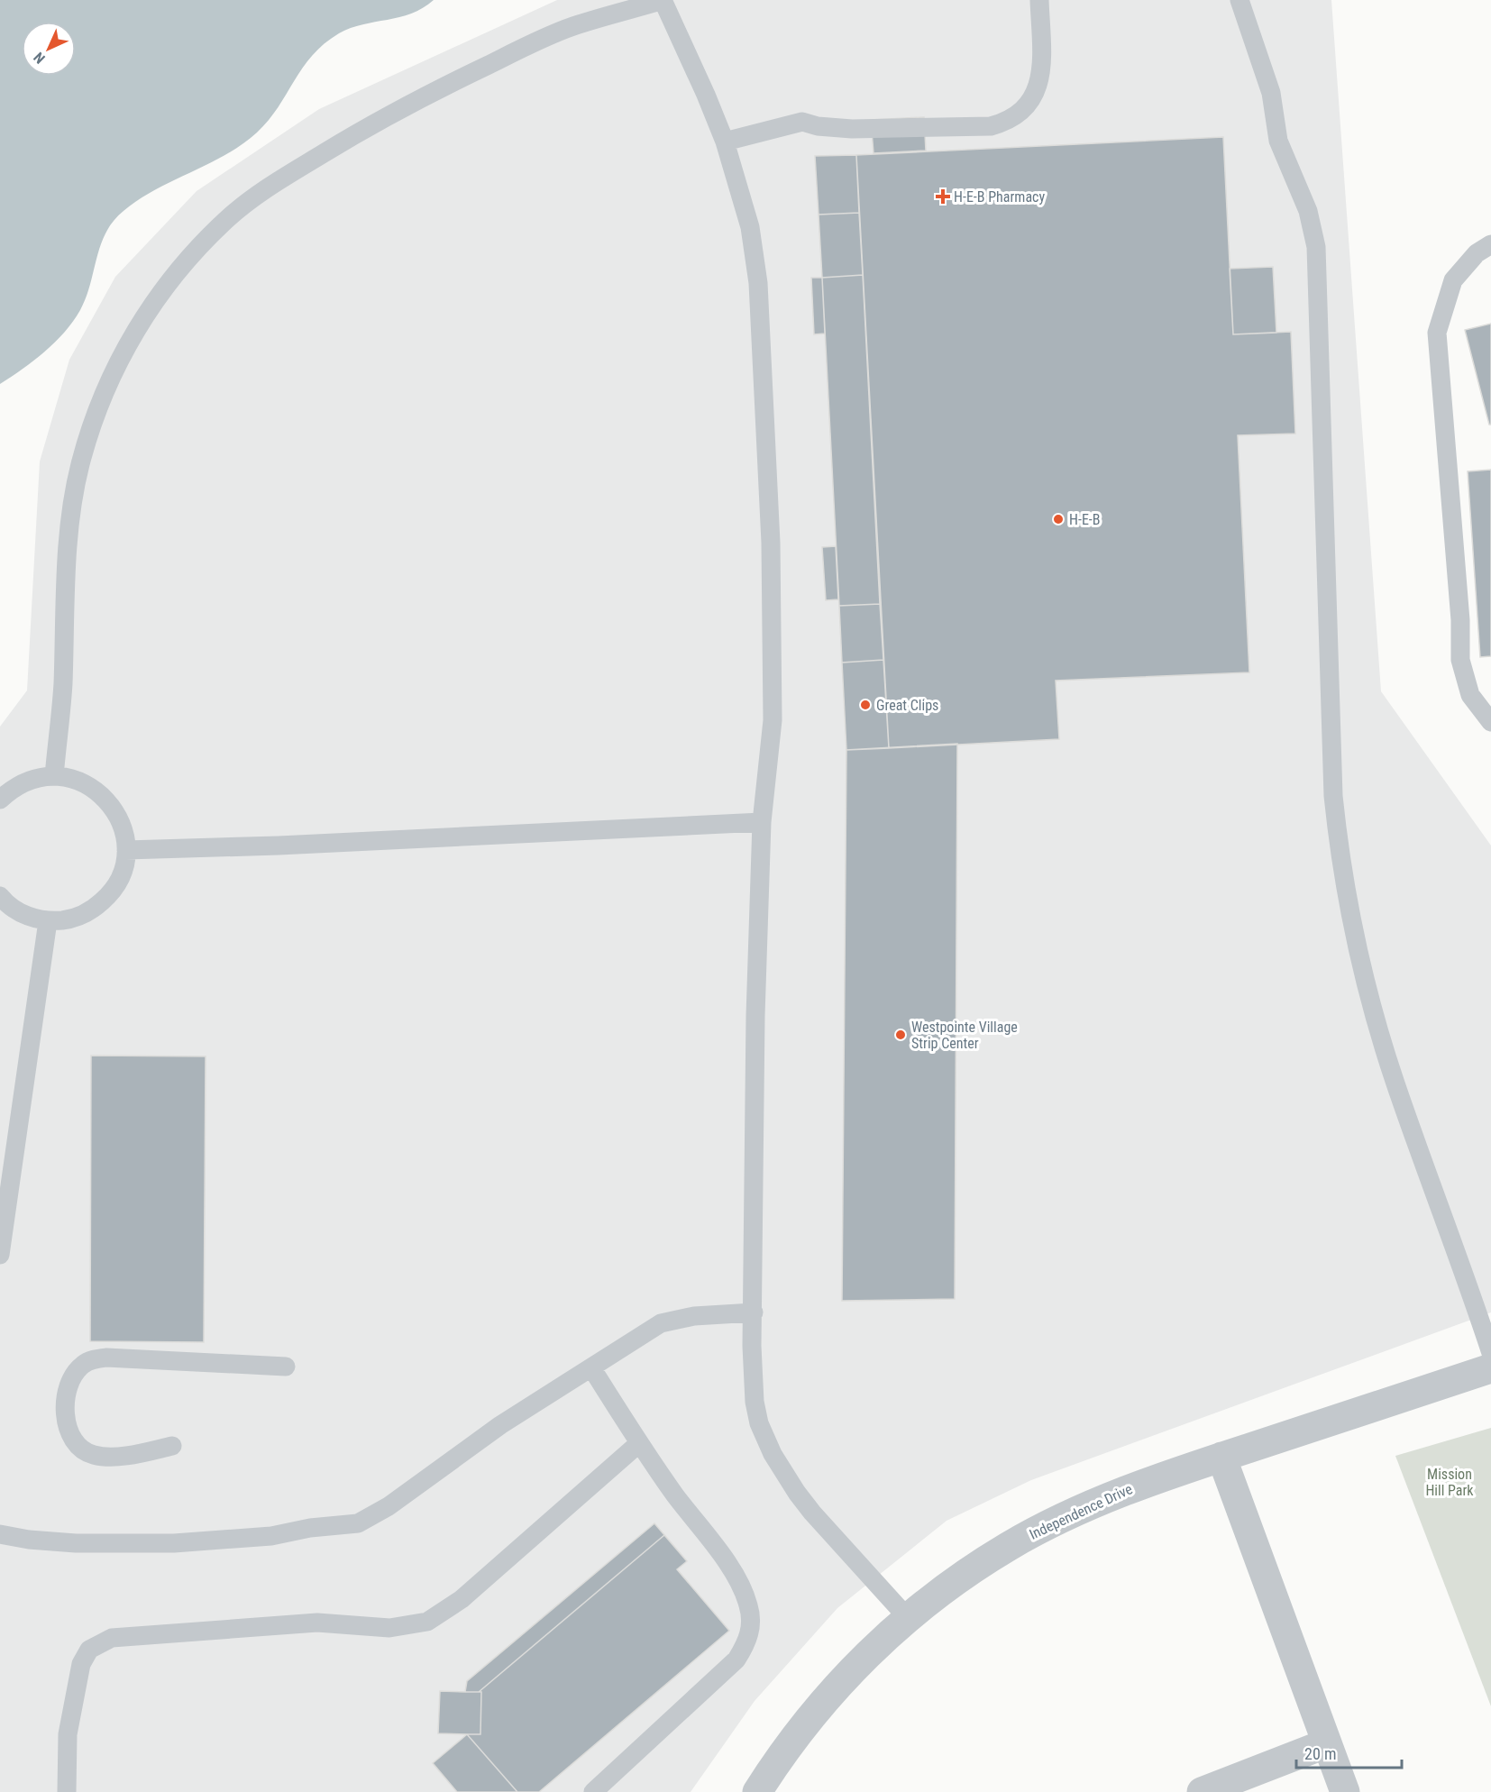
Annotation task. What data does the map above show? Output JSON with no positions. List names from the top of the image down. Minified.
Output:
{"streets":{"street":["Independence Drive"]},"parks":["Mission Hill Park"],"places":{"health":["H-E-B Pharmacy"],"other":["H-E-B","Great Clips","Westpointe Village Strip Center"]},"scale_bar":"20 m","north":"bottom left"}
